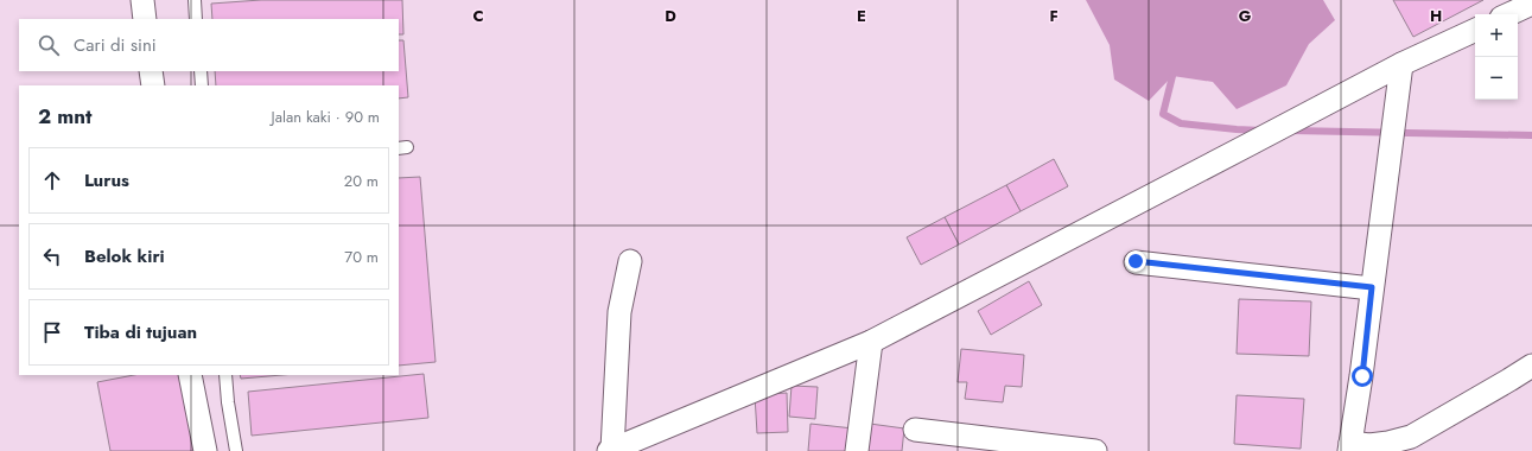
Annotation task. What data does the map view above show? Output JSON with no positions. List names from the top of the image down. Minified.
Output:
{"page":{"map_buttons":["+","−"],"search":"Cari di sini","heading":["2 mnt","Jalan kaki · 90 m"],"list":[["Lurus","20 m"],["Belok kiri","70 m"],"Tiba di tujuan"]},"grid":{"columns":["C","D","E","F","G","H"]}}
